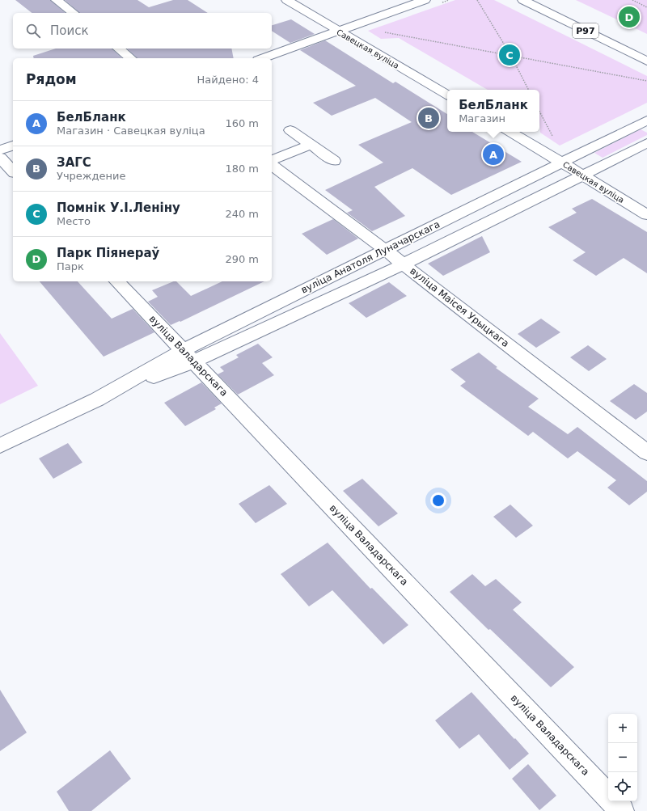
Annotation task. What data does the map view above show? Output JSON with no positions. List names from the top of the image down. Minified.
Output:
{"streets":{"street":["Р97","Савецкая вуліца","вуліца Анатоля Луначарскага","вуліца Маісея Урыцкага","вуліца Валадарскага"]},"crossings":[["Савецкая вуліца","вуліца Анатоля Луначарскага"],["вуліца Анатоля Луначарскага","вуліца Маісея Урыцкага"],["вуліца Анатоля Луначарскага","вуліца Валадарскага"]],"page":{"pins":["D","C","B","A"],"search":"Поиск","heading":["Рядом","Найдено: 4"],"popup":["БелБланк","Магазин"],"list":[{"mark":"A","name":"БелБланк","note":"Магазин · Савецкая вуліца","value":"160 m"},{"mark":"B","name":"ЗАГС","note":"Учреждение","value":"180 m"},{"mark":"C","name":"Помнік У.І.Леніну","note":"Место","value":"240 m"},{"mark":"D","name":"Парк Піянераў","note":"Парк","value":"290 m"}],"map_buttons":["+","−"]}}
